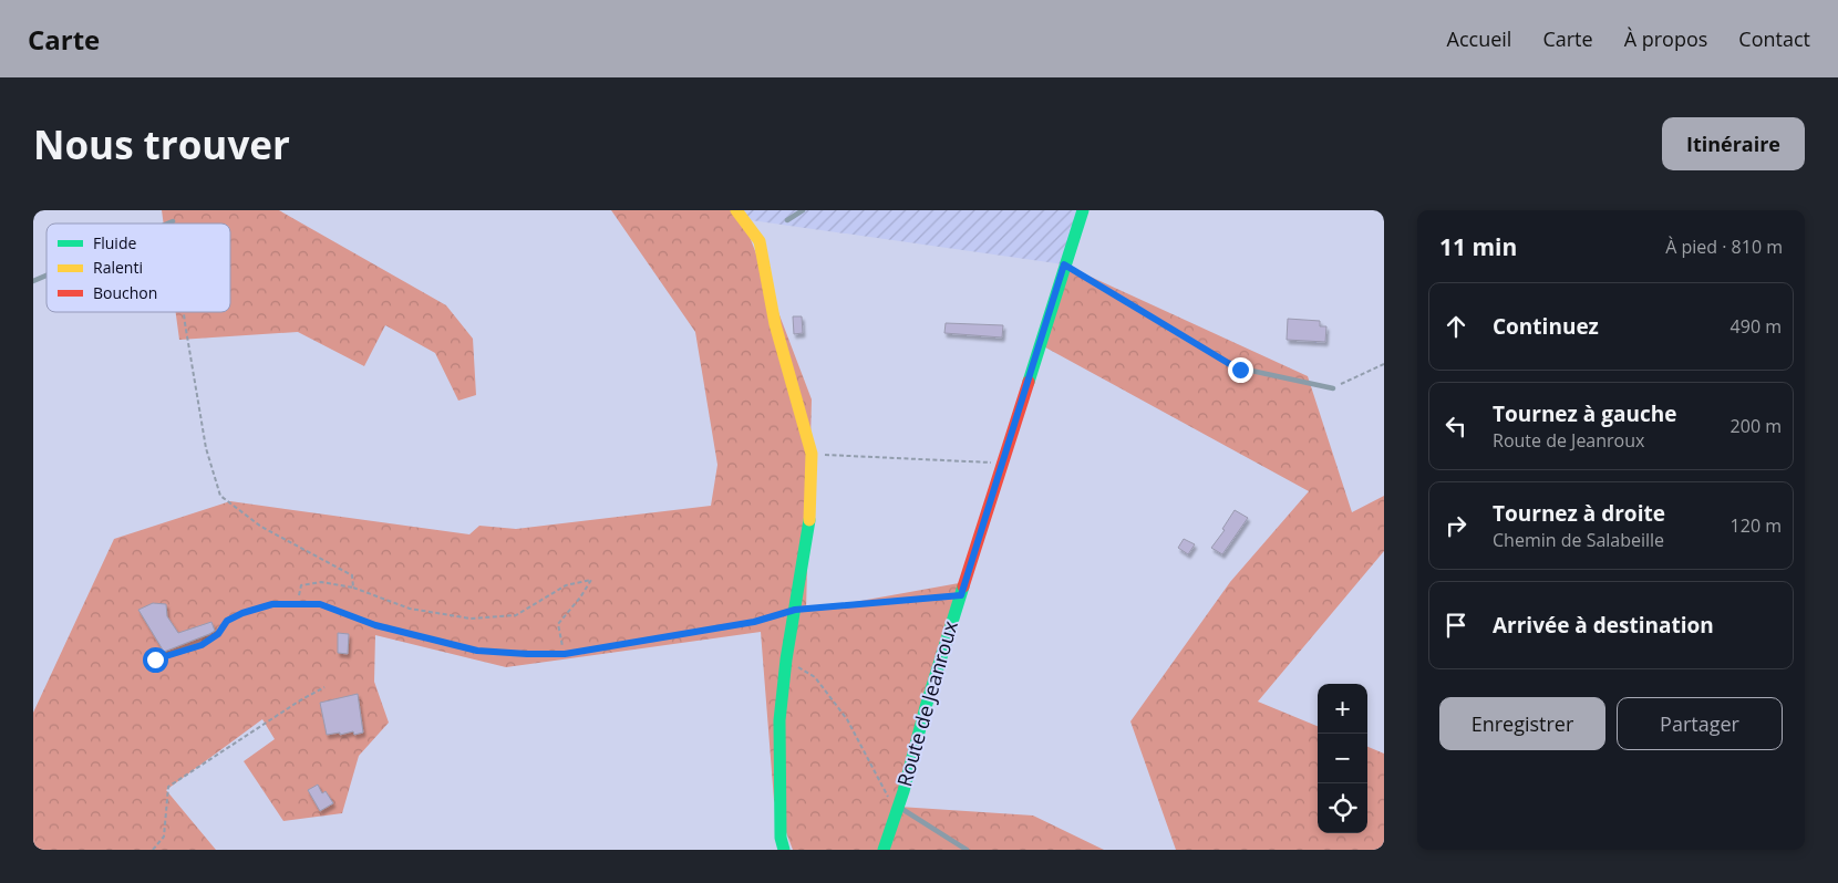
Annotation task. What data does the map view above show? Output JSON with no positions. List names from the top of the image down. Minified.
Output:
{"streets":{"street":["Route de Jeanroux"]},"legend":["Fluide","Ralenti","Bouchon"],"page":{"header":"Carte","nav":["Accueil","Carte","À propos","Contact"],"buttons":["Itinéraire",["Enregistrer","Partager"]],"title":"Nous trouver","heading":["11 min","À pied · 810 m"],"list":[["Continuez","490 m"],["Tournez à gauche","Route de Jeanroux","200 m"],["Tournez à droite","Chemin de Salabeille","120 m"],"Arrivée à destination"],"map_buttons":["+","−"]}}
